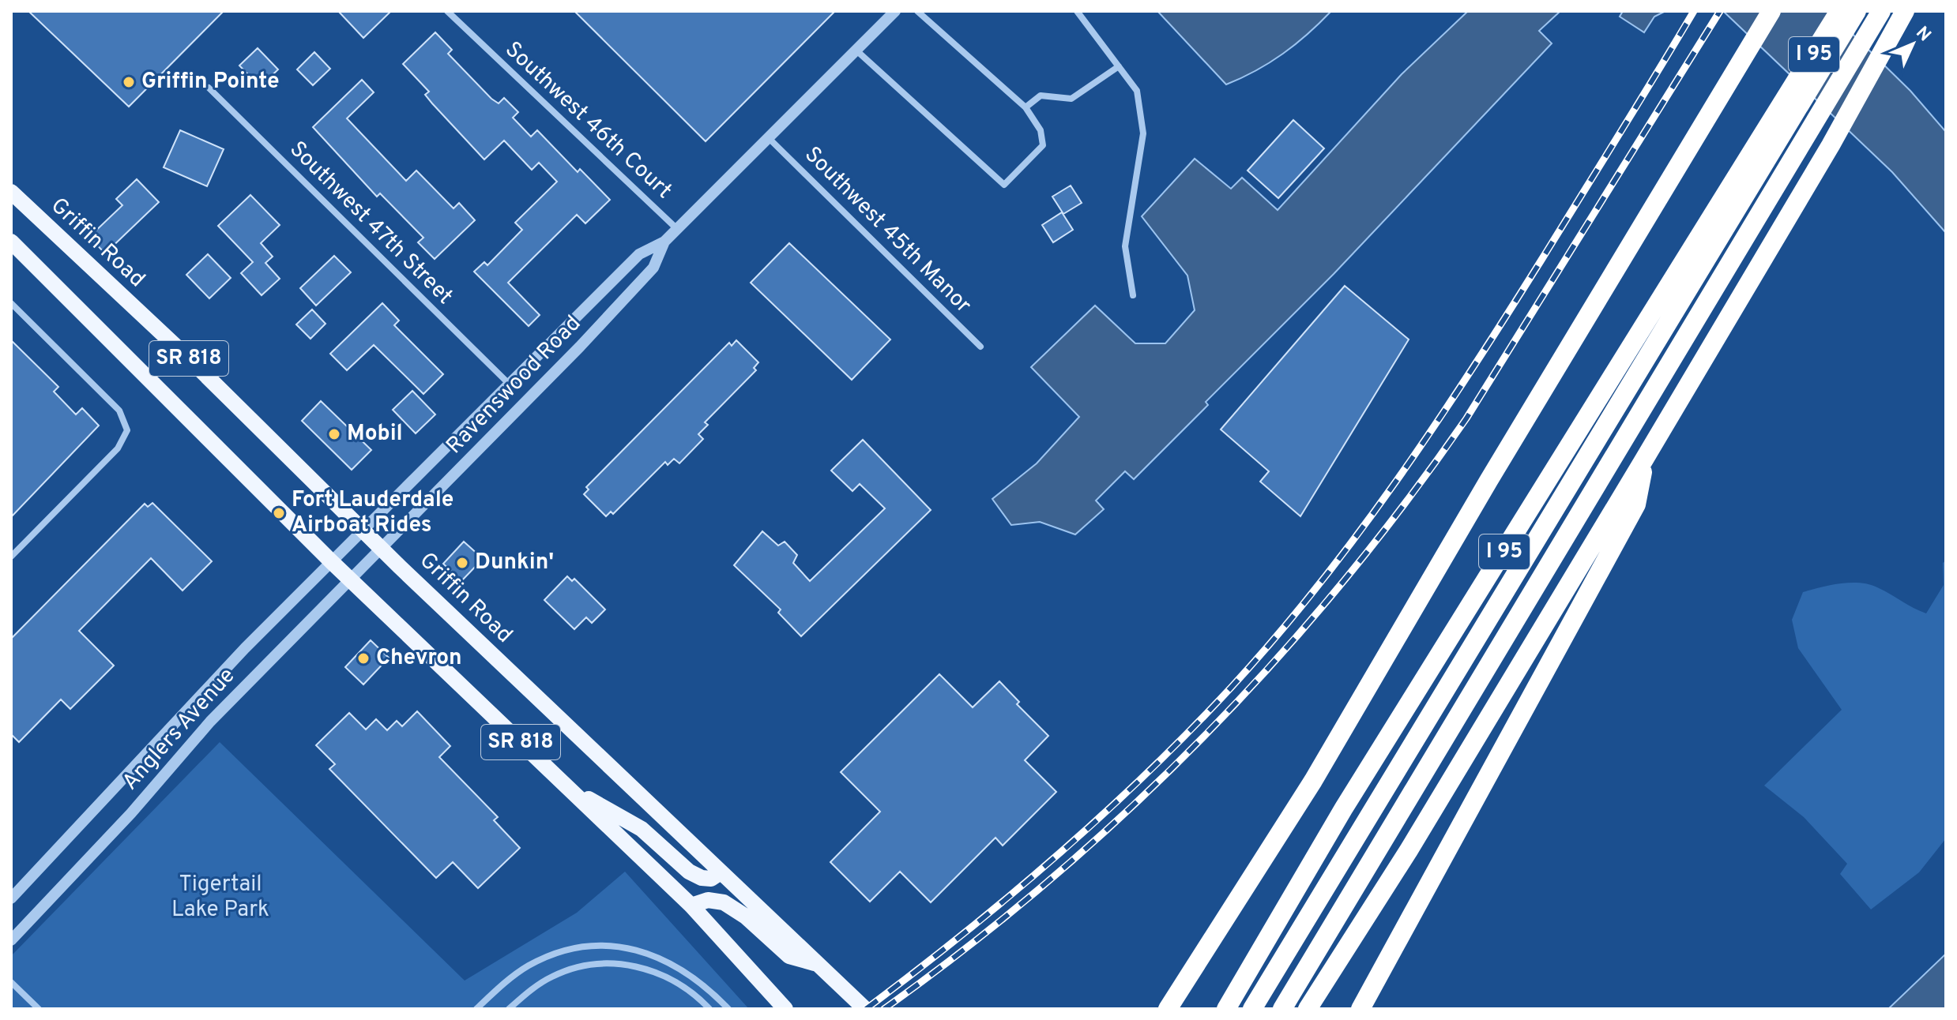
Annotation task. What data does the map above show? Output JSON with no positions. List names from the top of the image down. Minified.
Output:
{"streets":{"highway":["I 95"],"main road":["Griffin Road","SR 818"],"street":["Southwest 46th Court","Southwest 47th Street","Southwest 45th Manor","Ravenswood Road","Anglers Avenue"]},"crossings":[["Southwest 46th Court","Ravenswood Road"],["Southwest 47th Street","Ravenswood Road"],["Southwest 45th Manor","Ravenswood Road"],["Griffin Road","Ravenswood Road"],["Griffin Road","Anglers Avenue"],["SR 818","Anglers Avenue"],["Ravenswood Road","Anglers Avenue"]],"parks":["Tigertail Lake Park"],"places":["Griffin Pointe","Mobil","Fort Lauderdale Airboat Rides","Dunkin'","Chevron"],"north":"top right"}
